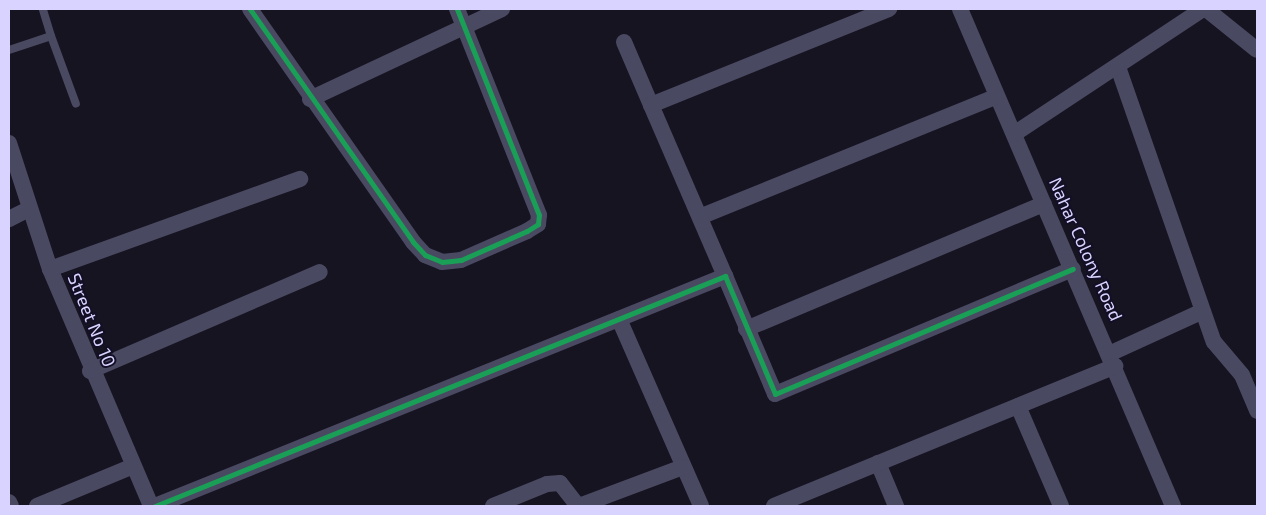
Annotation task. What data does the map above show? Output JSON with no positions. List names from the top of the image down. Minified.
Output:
{"streets":{"street":["Nahar Colony Road","Street No 10"]}}
